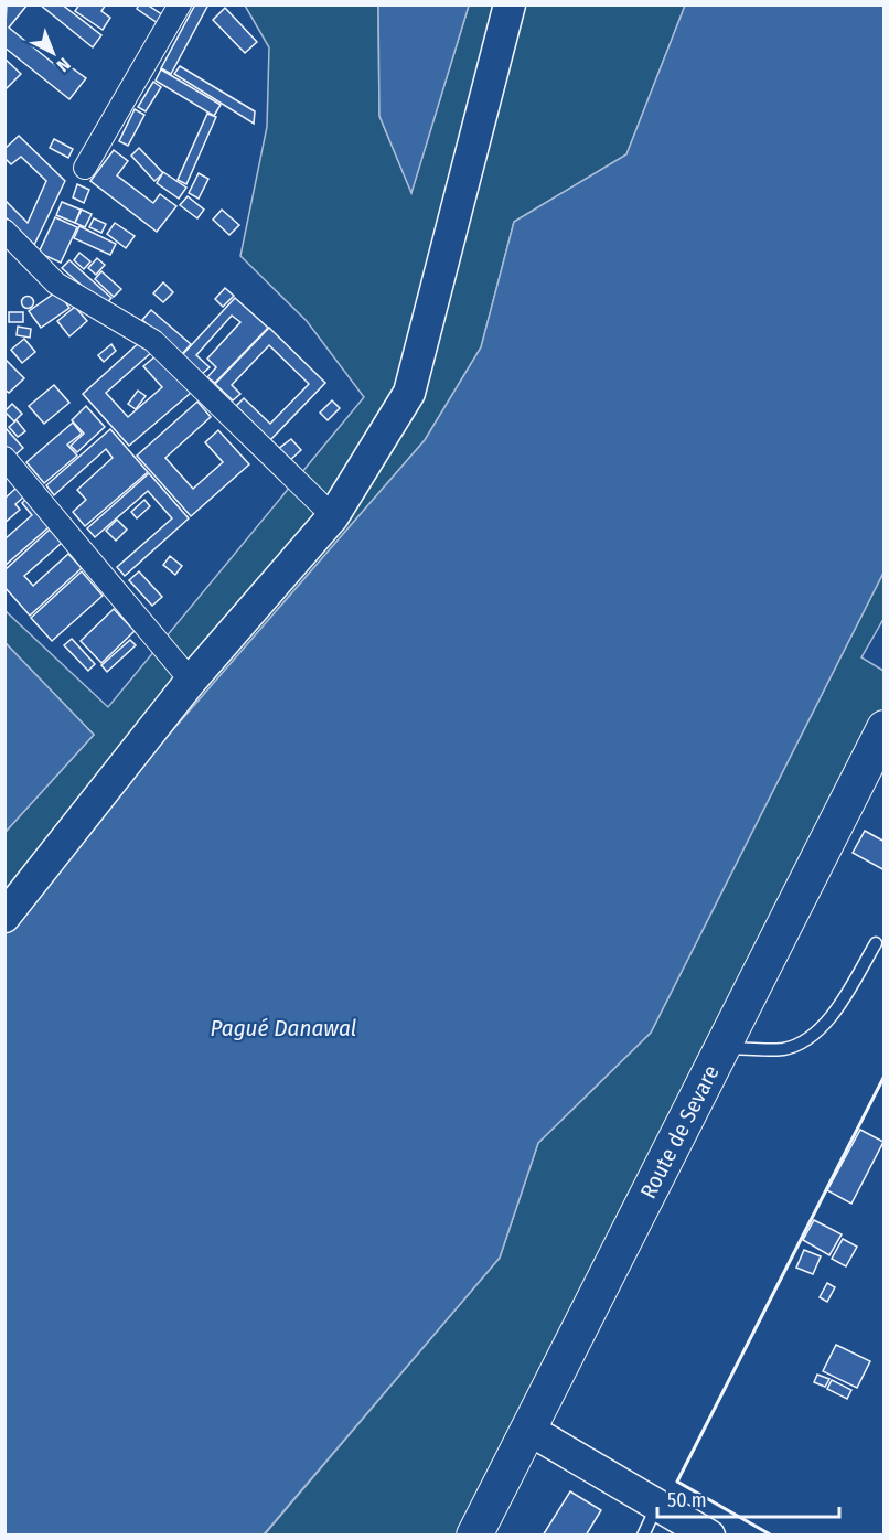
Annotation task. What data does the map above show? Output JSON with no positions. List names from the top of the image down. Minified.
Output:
{"streets":{"main road":["Route de Sevare"]},"water":["Pagué Danawal"],"scale_bar":"50 m","north":"bottom right"}
